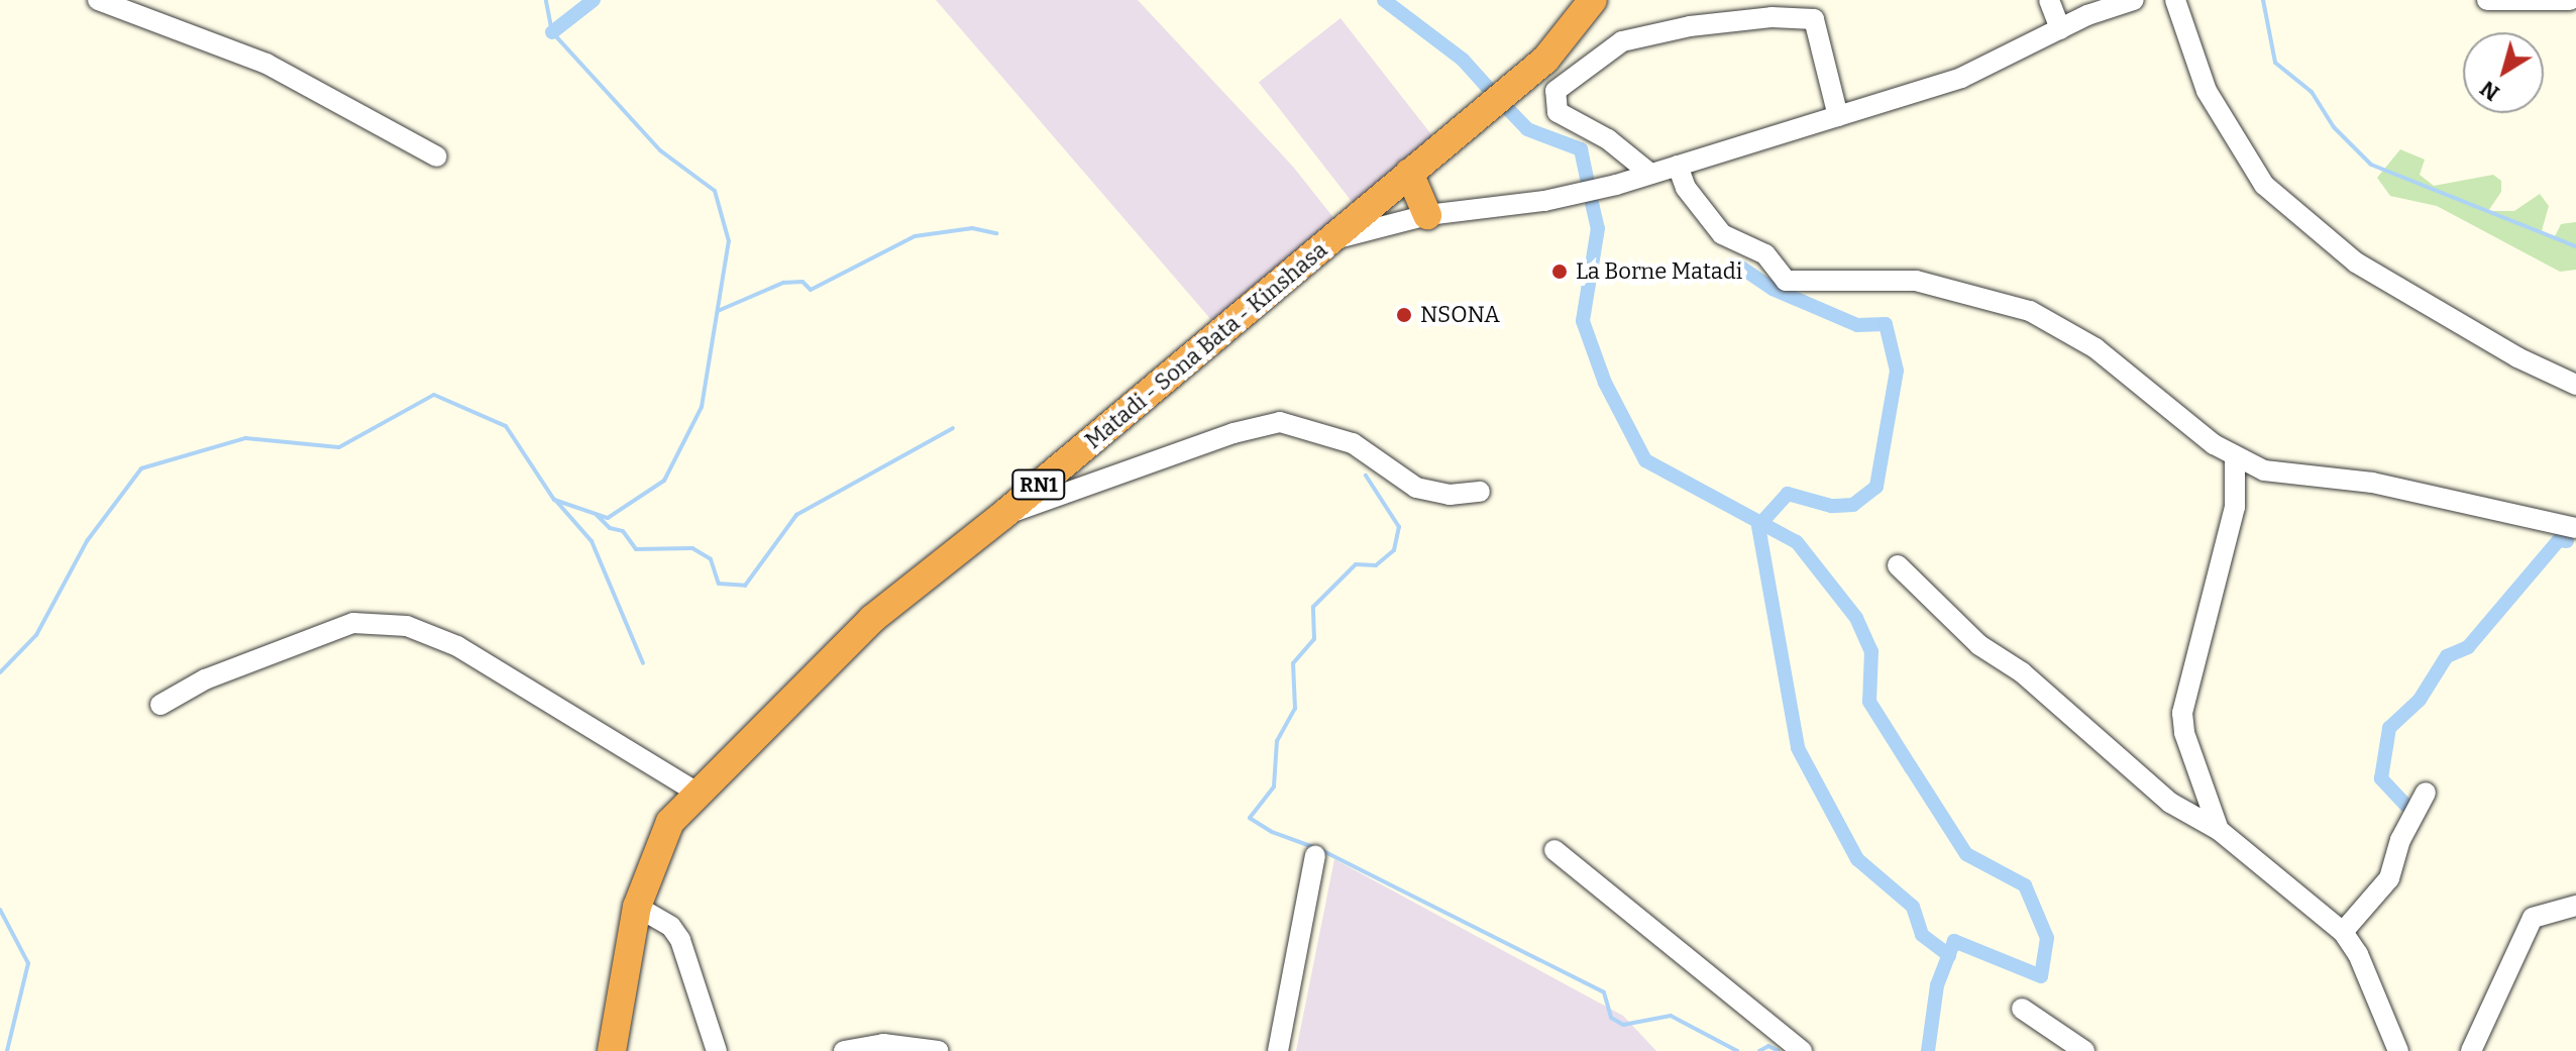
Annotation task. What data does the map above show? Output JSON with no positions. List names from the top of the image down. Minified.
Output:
{"streets":{"highway":["Matadi - Sona Bata - Kinshasa","RN1"]},"places":["La Borne Matadi","NSONA"],"north":"bottom left"}
